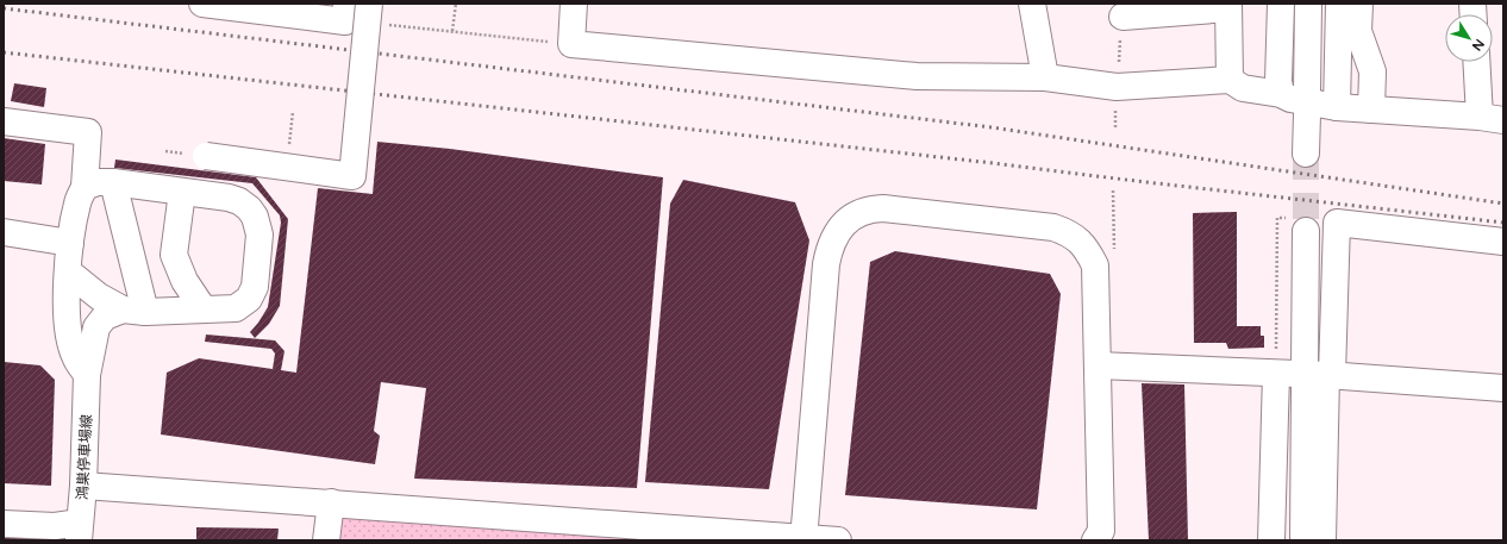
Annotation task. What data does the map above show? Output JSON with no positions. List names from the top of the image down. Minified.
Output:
{"streets":{"street":["鴻巣停車場線"]},"north":"bottom right"}
